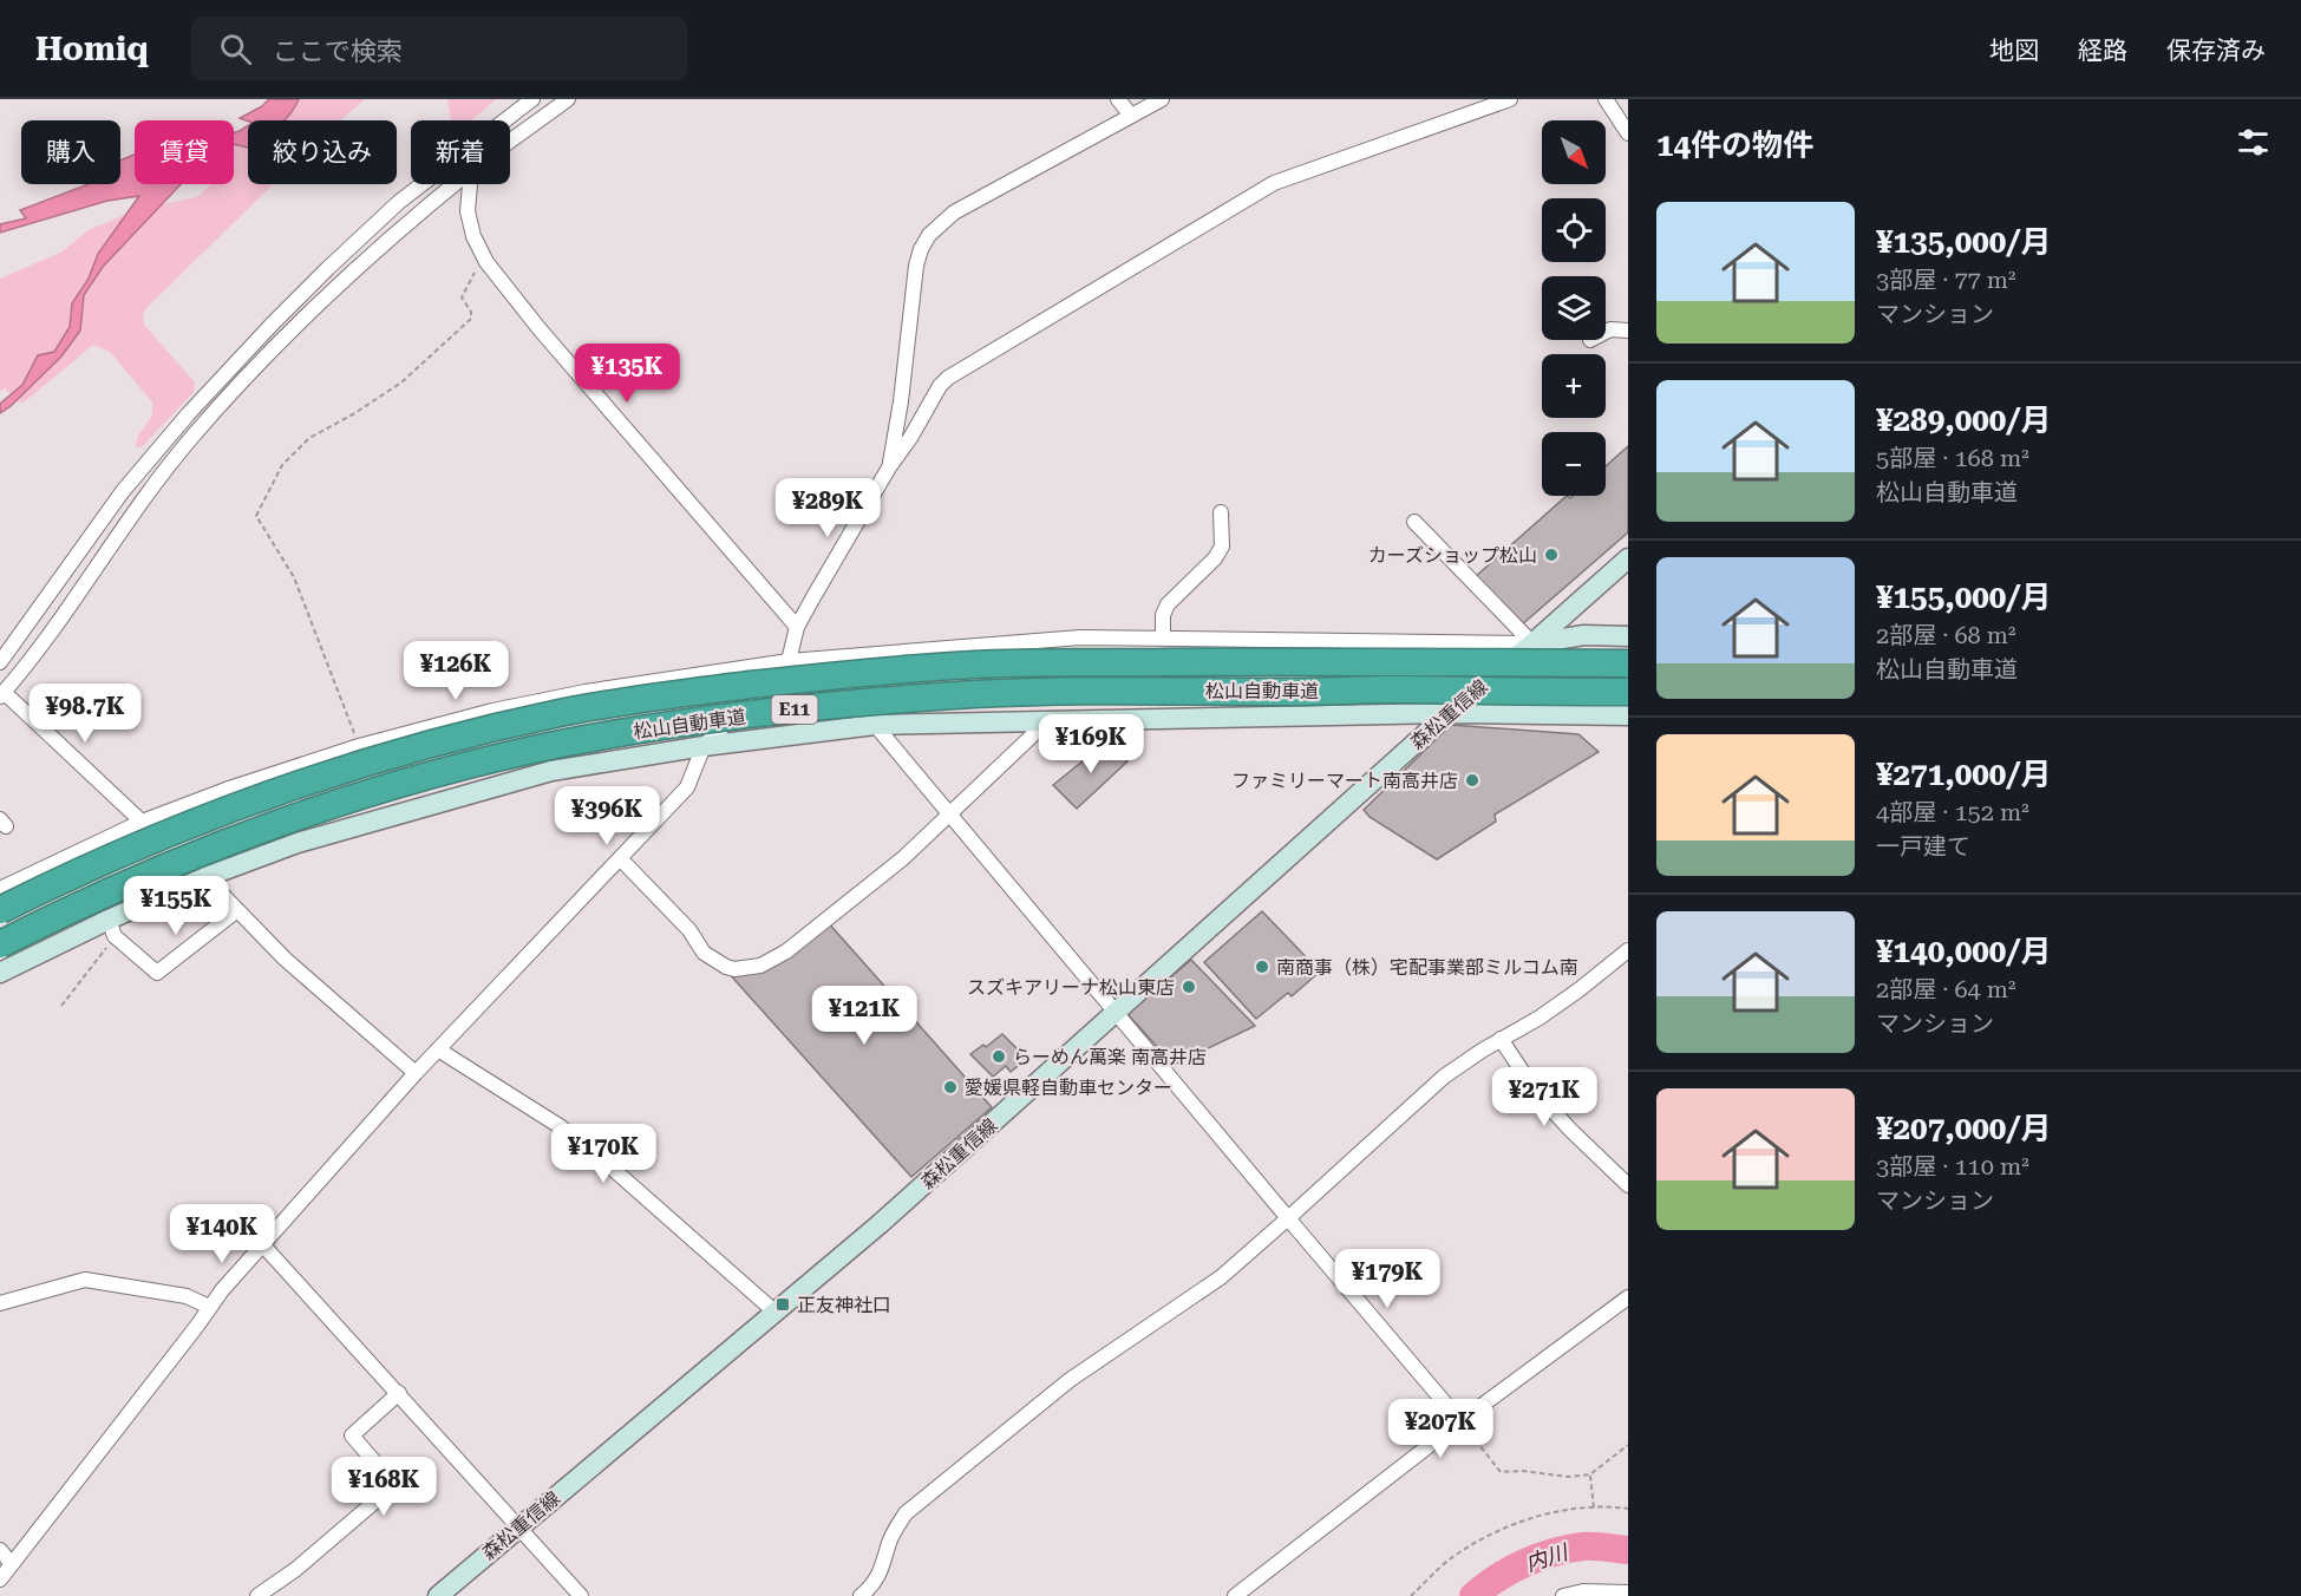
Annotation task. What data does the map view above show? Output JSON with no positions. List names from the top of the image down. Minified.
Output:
{"streets":{"highway":["松山自動車道","E11"],"street":["森松重信線"]},"water":["内川"],"places":{"other":["カーズショップ松山","ファミリーマート南高井店","南商事（株）宅配事業部ミルコム南","スズキアリーナ松山東店","らーめん萬楽 南高井店","愛媛県軽自動車センター"],"transit":["正友神社口"]},"north":"bottom right","page":{"header":"Homiq","search":"ここで検索","nav":["地図","経路","保存済み"],"heading":"14件の物件","map_buttons":["+","−"],"chip":["購入","賃貸","絞り込み","新着"],"list":[{"name":"¥135,000/月","note":"3部屋 · 77 m² · マンション"},{"name":"¥289,000/月","note":"5部屋 · 168 m² · 松山自動車道"},{"name":"¥155,000/月","note":"2部屋 · 68 m² · 松山自動車道"},{"name":"¥271,000/月","note":"4部屋 · 152 m² · 一戸建て"},{"name":"¥140,000/月","note":"2部屋 · 64 m² · マンション"},{"name":"¥207,000/月","note":"3部屋 · 110 m² · マンション"}],"price":["¥135K","¥289K","¥126K","¥98.7K","¥169K","¥396K","¥155K","¥121K","¥271K","¥170K","¥140K","¥179K","¥207K","¥168K"]}}
